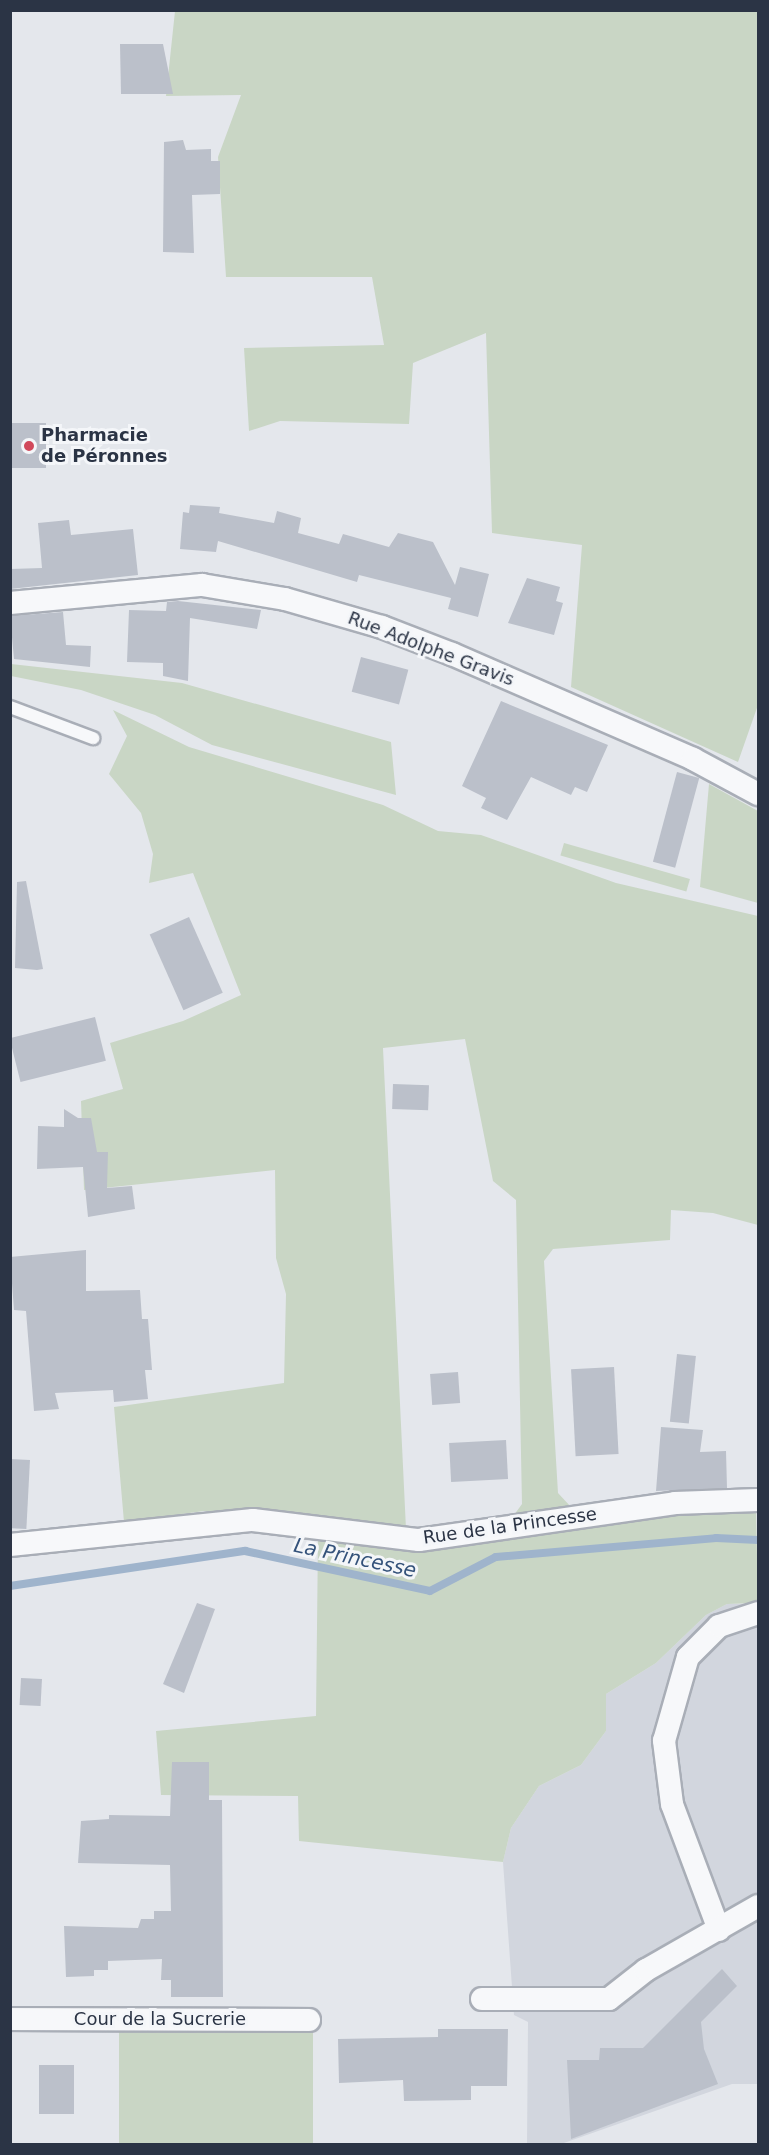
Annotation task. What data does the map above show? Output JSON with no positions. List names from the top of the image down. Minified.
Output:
{"streets":{"street":["Rue Adolphe Gravis","Rue de la Princesse","Cour de la Sucrerie"]},"water":["La Princesse"],"places":["Pharmacie de Péronnes"]}
